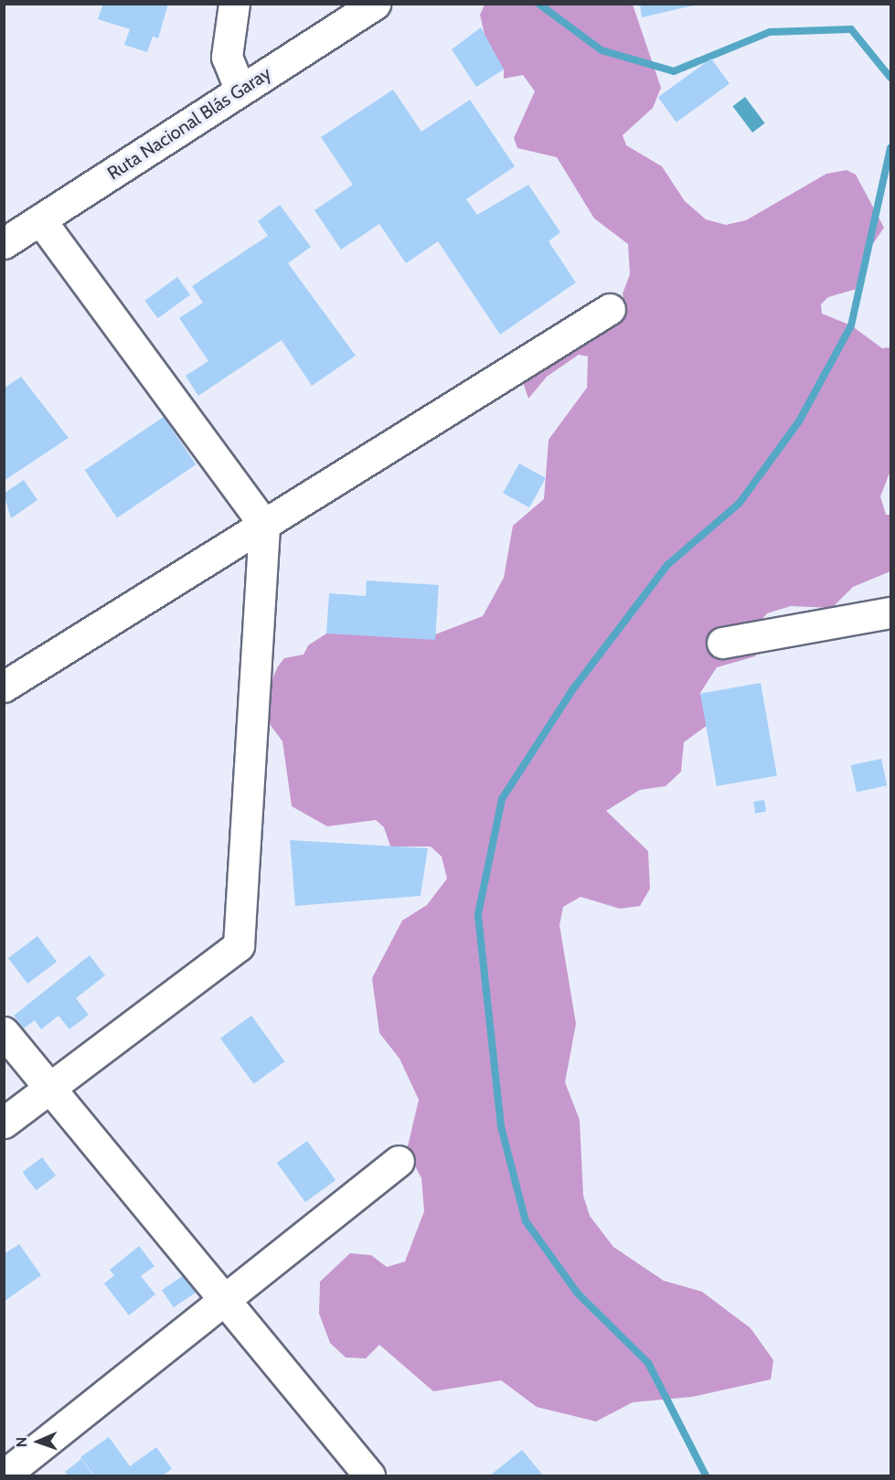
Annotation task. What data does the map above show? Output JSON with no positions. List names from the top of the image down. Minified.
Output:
{"streets":{"main road":["Ruta Nacional Blás Garay"]},"north":"left"}
